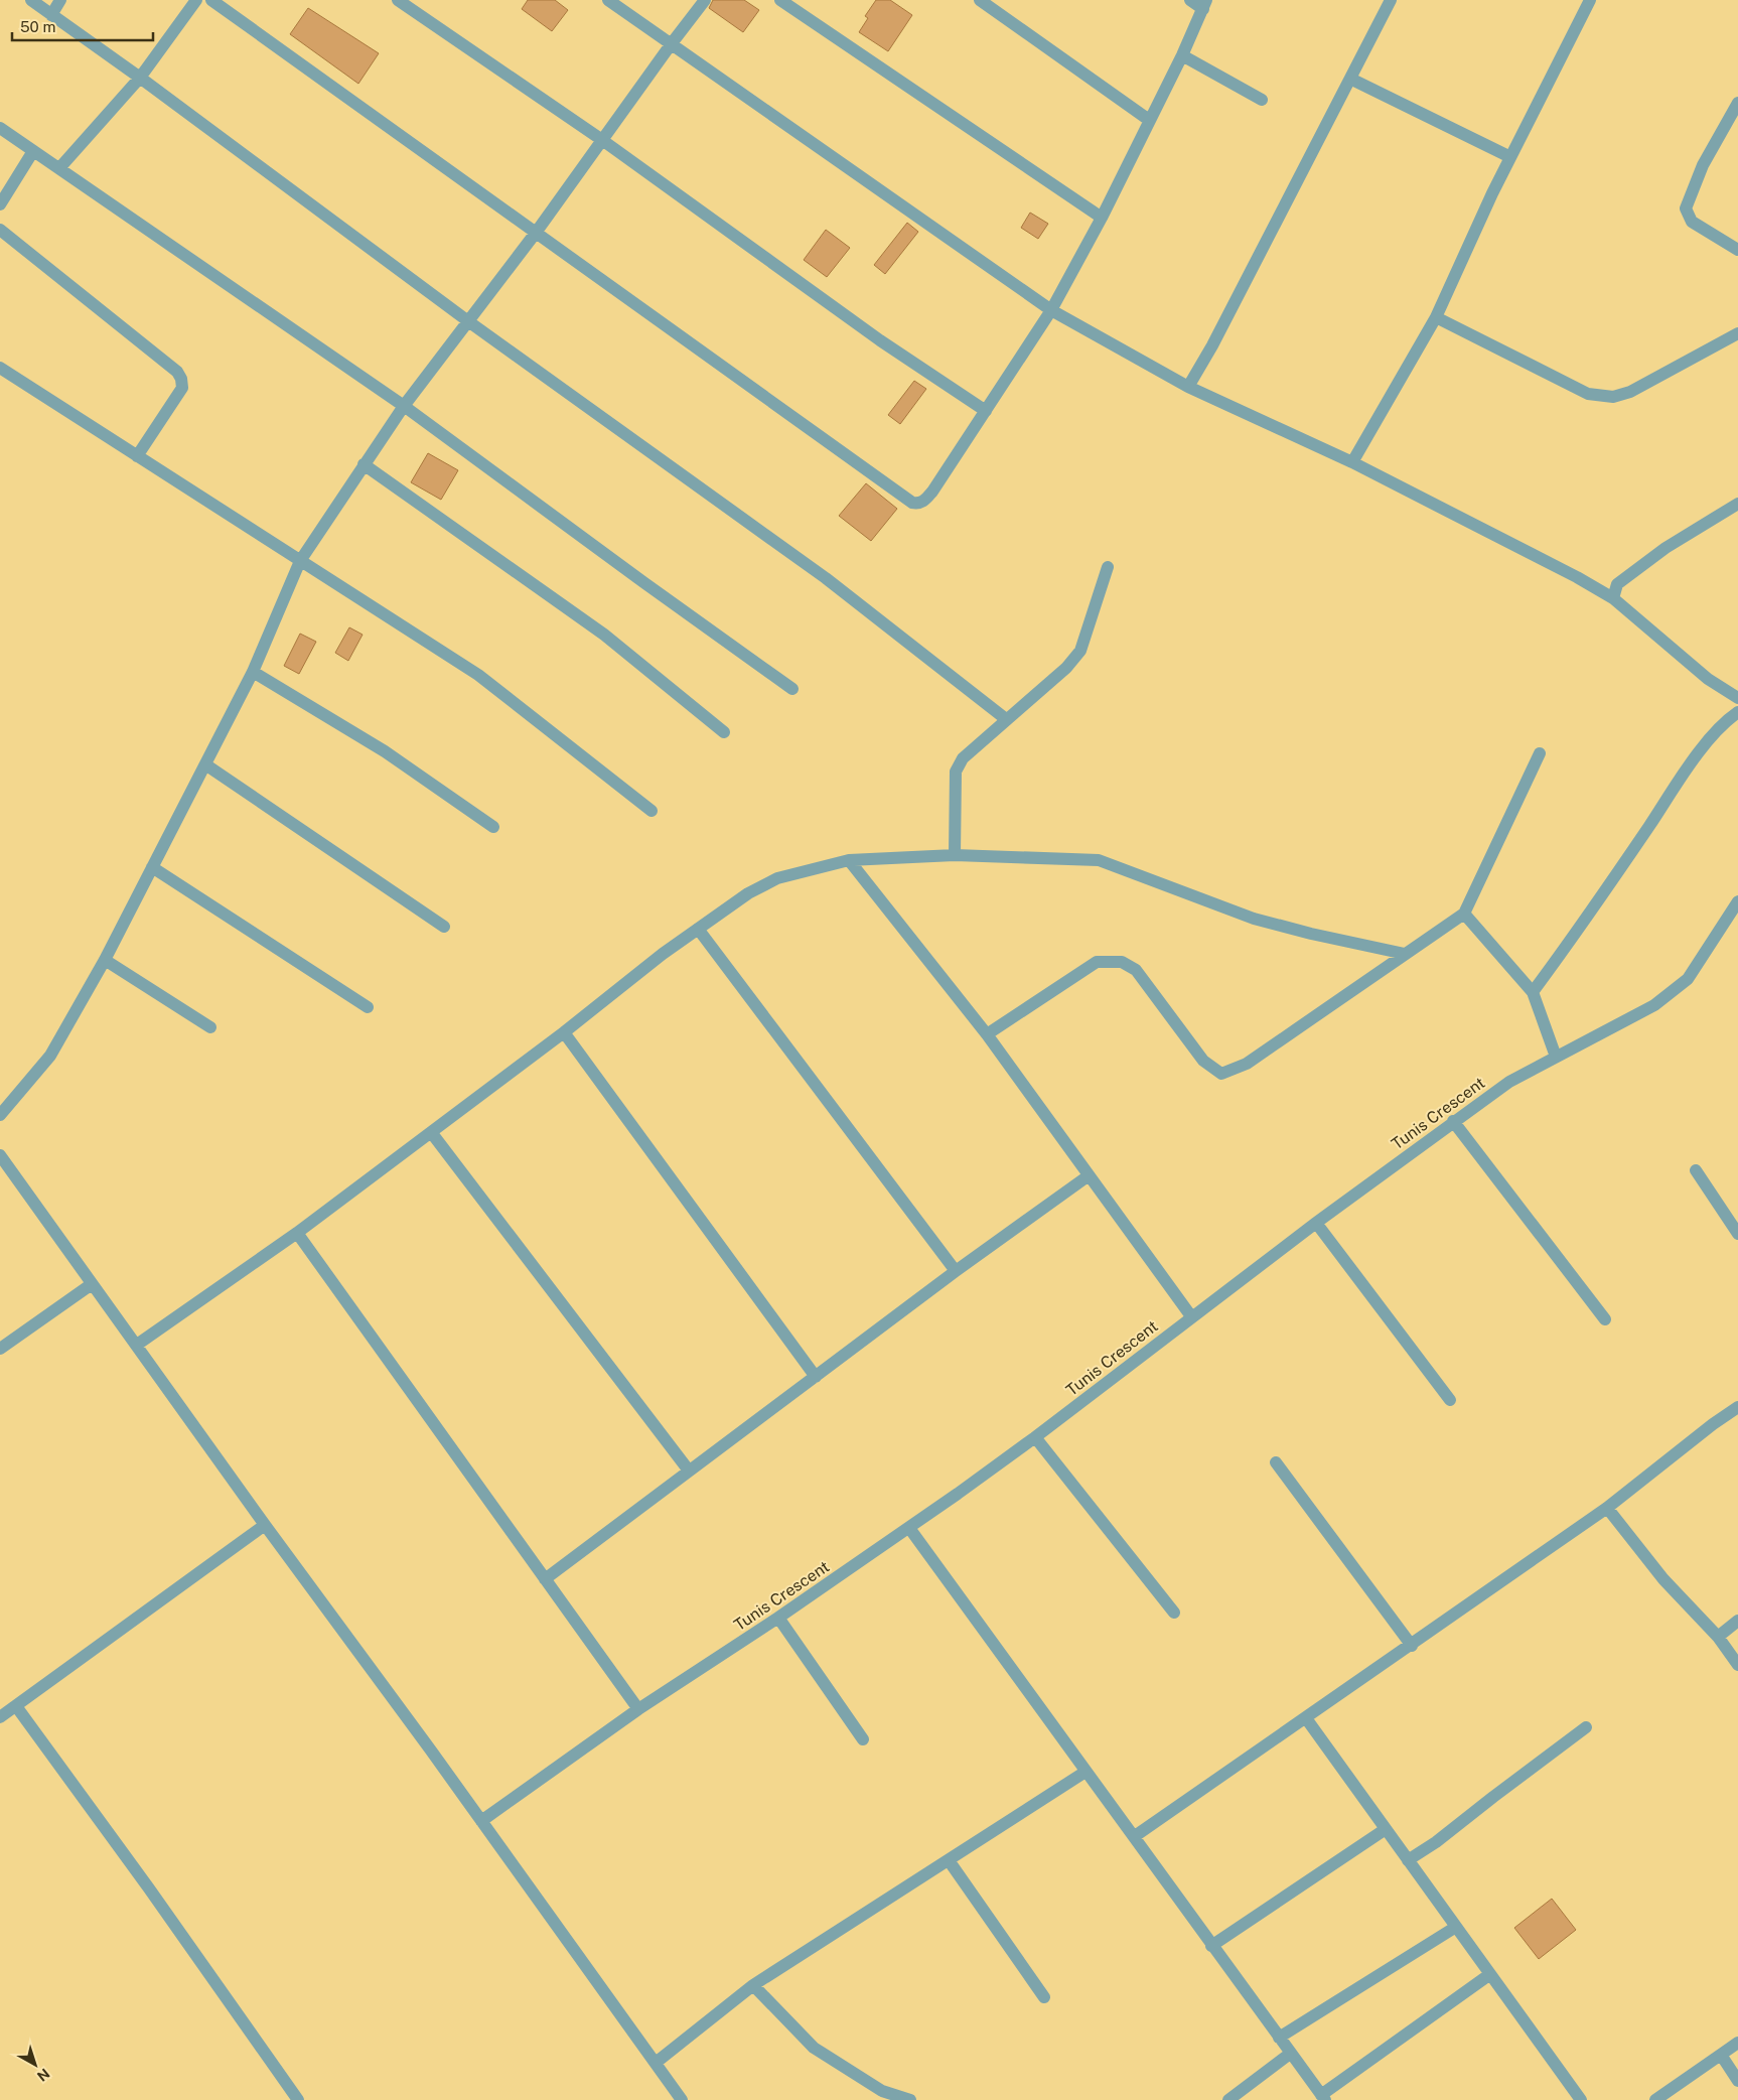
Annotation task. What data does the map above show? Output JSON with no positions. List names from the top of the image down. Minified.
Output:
{"streets":{"street":["Tunis Crescent"]},"scale_bar":"50 m","north":"bottom right"}
